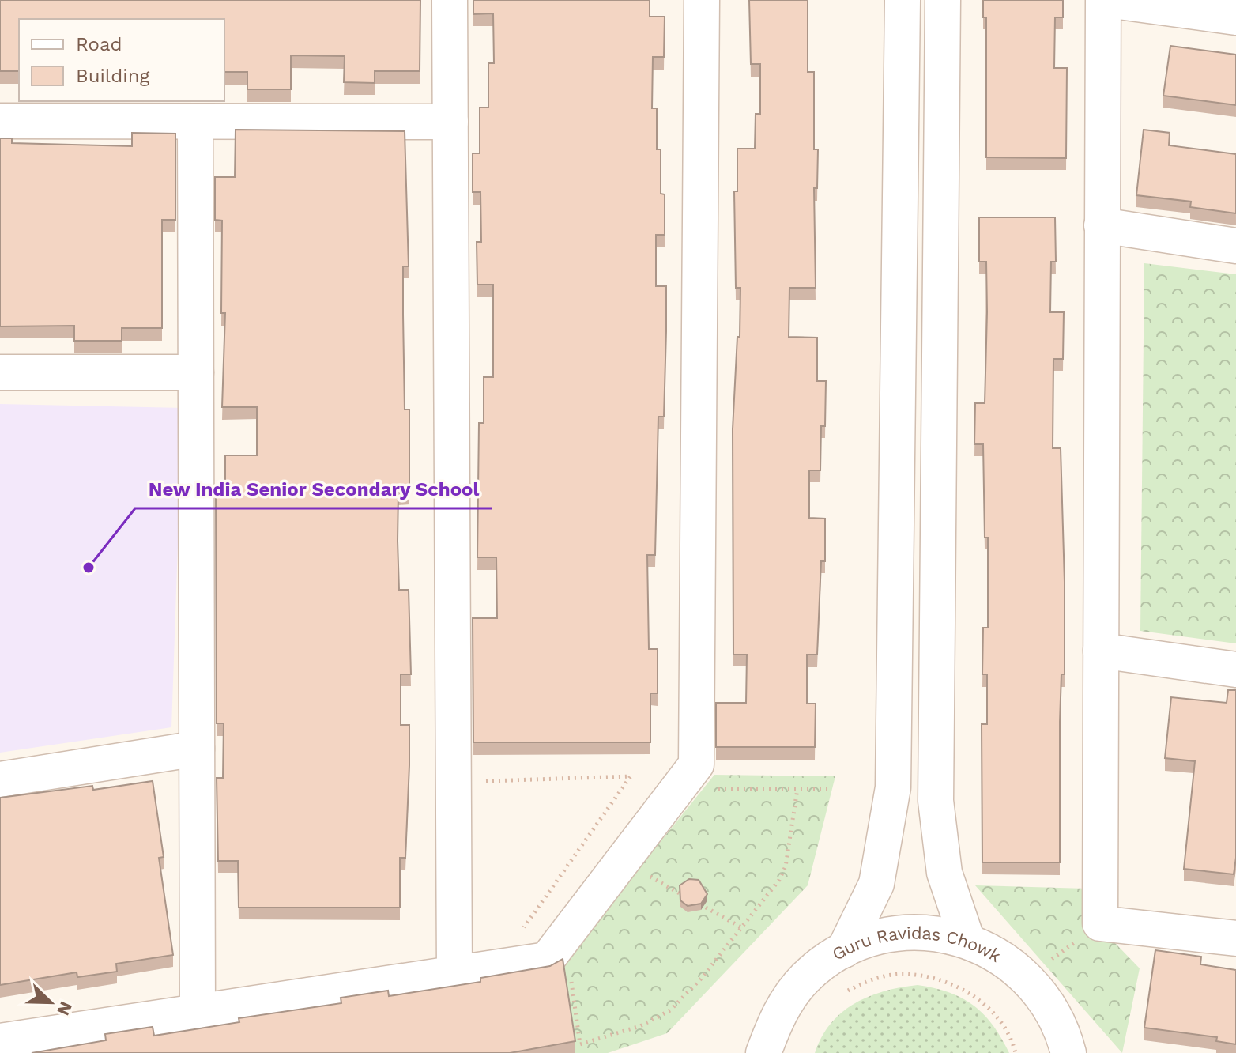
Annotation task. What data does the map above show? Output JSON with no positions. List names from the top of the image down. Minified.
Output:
{"streets":{"street":["Guru Ravidas Chowk"]},"places":["New India Senior Secondary School"],"legend":["Road","Building"],"north":"bottom right"}
